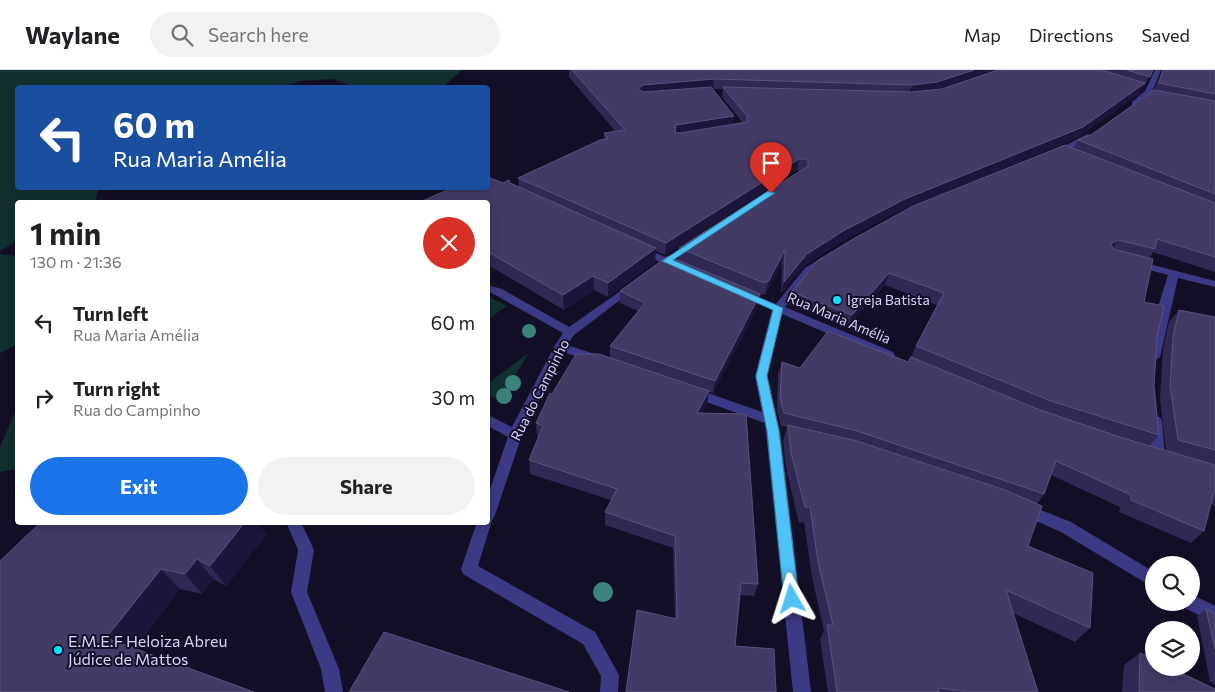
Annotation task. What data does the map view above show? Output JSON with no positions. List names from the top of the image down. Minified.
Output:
{"streets":{"street":["Rua Maria Amélia","Rua do Campinho"]},"places":["Igreja Batista","E.M.E.F Heloiza Abreu Júdice de Mattos"],"page":{"header":"Waylane","search":"Search here","nav":["Map","Directions","Saved"],"turn":["60 m","Rua Maria Amélia"],"heading":["1 min","130 m · 21:36"],"list":[{"name":"Turn left","note":"Rua Maria Amélia","value":"60 m"},{"name":"Turn right","note":"Rua do Campinho","value":"30 m"}],"buttons":["Exit","Share"]}}
